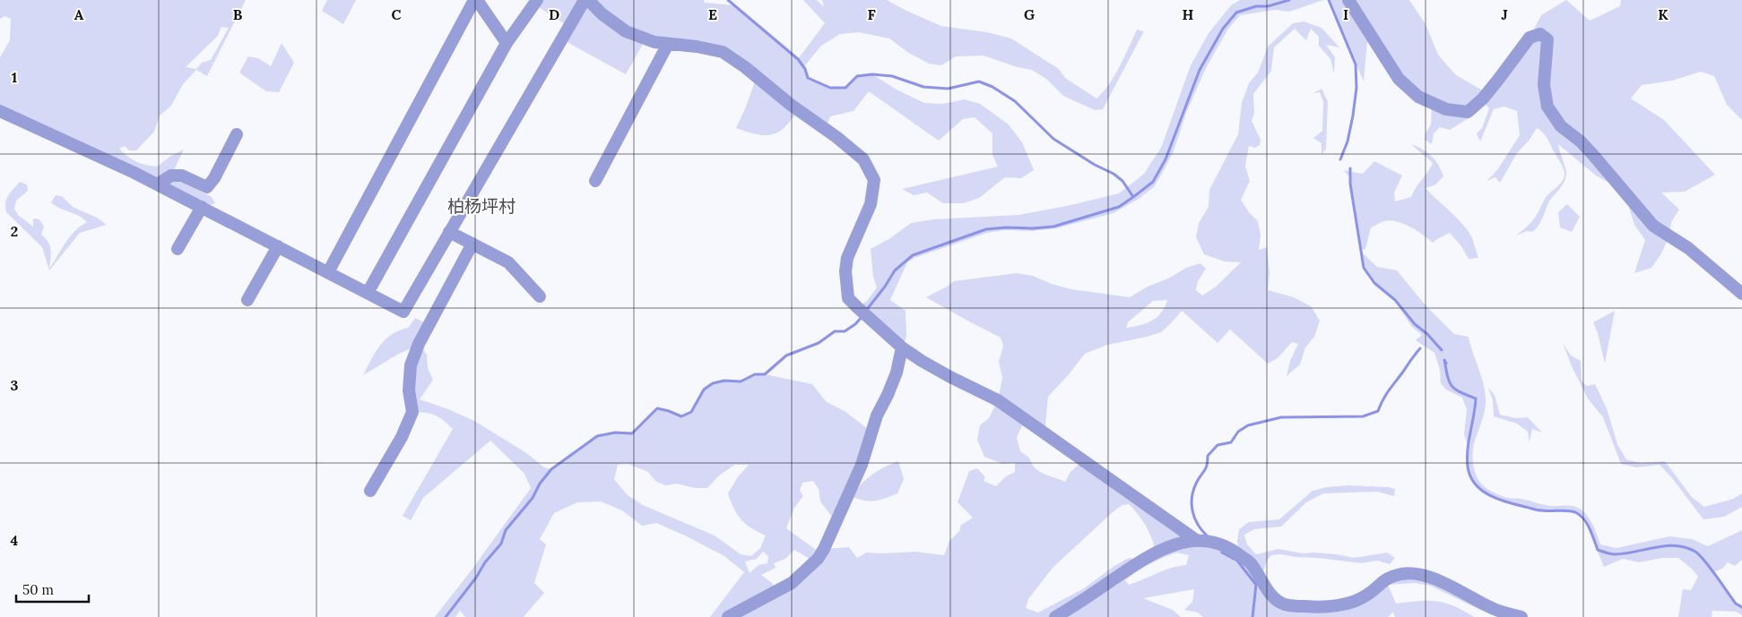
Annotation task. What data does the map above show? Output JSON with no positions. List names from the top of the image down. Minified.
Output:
{"districts":["柏杨坪村"],"scale_bar":"50 m","grid":{"columns":["A","B","C","D","E","F","G","H","I","J","K"],"rows":["1","2","3","4"]}}
